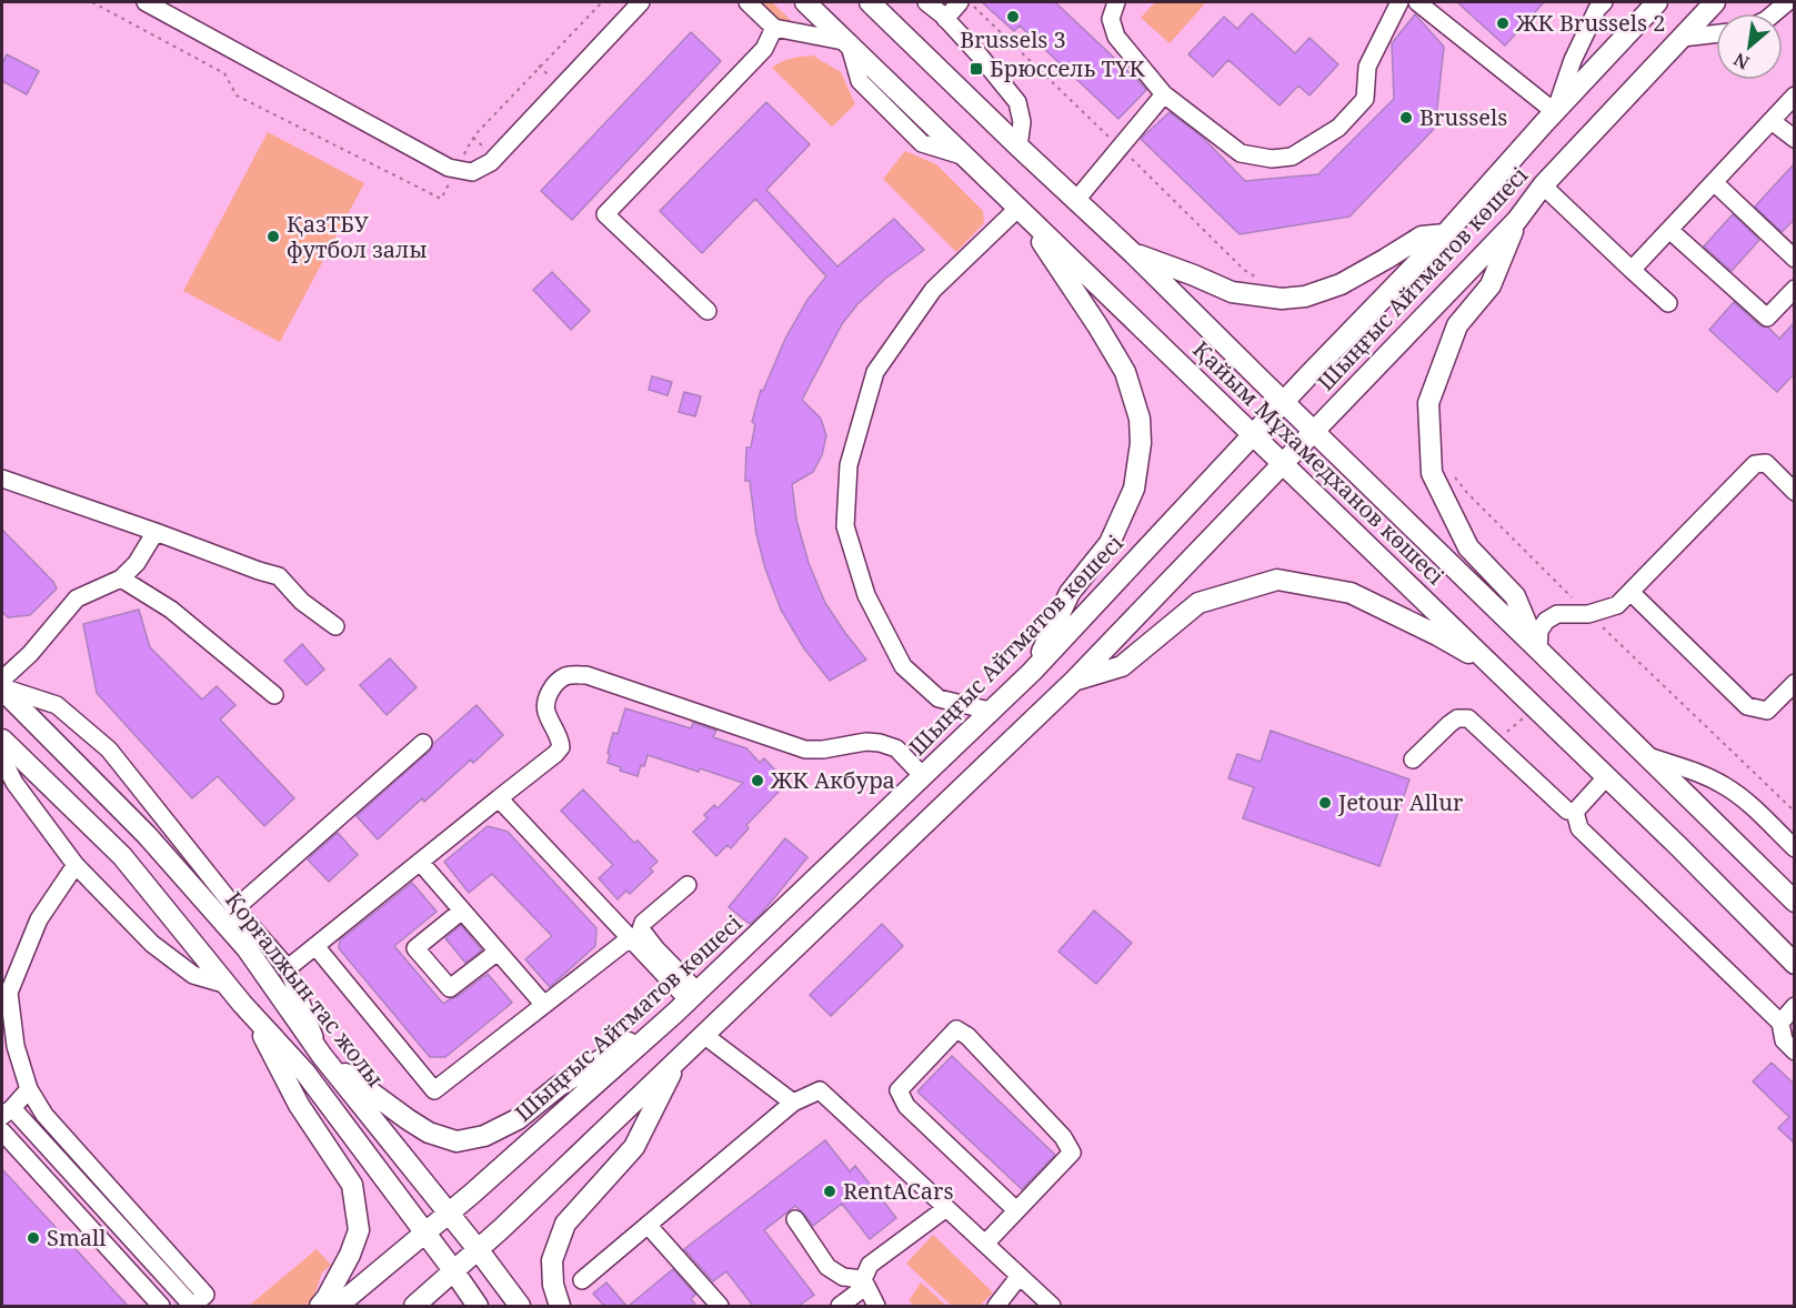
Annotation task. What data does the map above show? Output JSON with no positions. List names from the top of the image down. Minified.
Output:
{"streets":{"main road":["Шыңғыс Айтматов көшесі","Қайым Мұхамедханов көшесі","Қорғалжын тас жолы"]},"crossings":[["Шыңғыс Айтматов көшесі","Қайым Мұхамедханов көшесі"],["Шыңғыс Айтматов көшесі","Қорғалжын тас жолы"]],"places":{"other":["Brussels 3","ЖК Brussels 2","Brussels","ҚазТБУ футбол залы","ЖК Акбура","Jetour Allur","RentACars","Small"],"transit":["Брюссель ТҮК"]},"north":"bottom left"}
